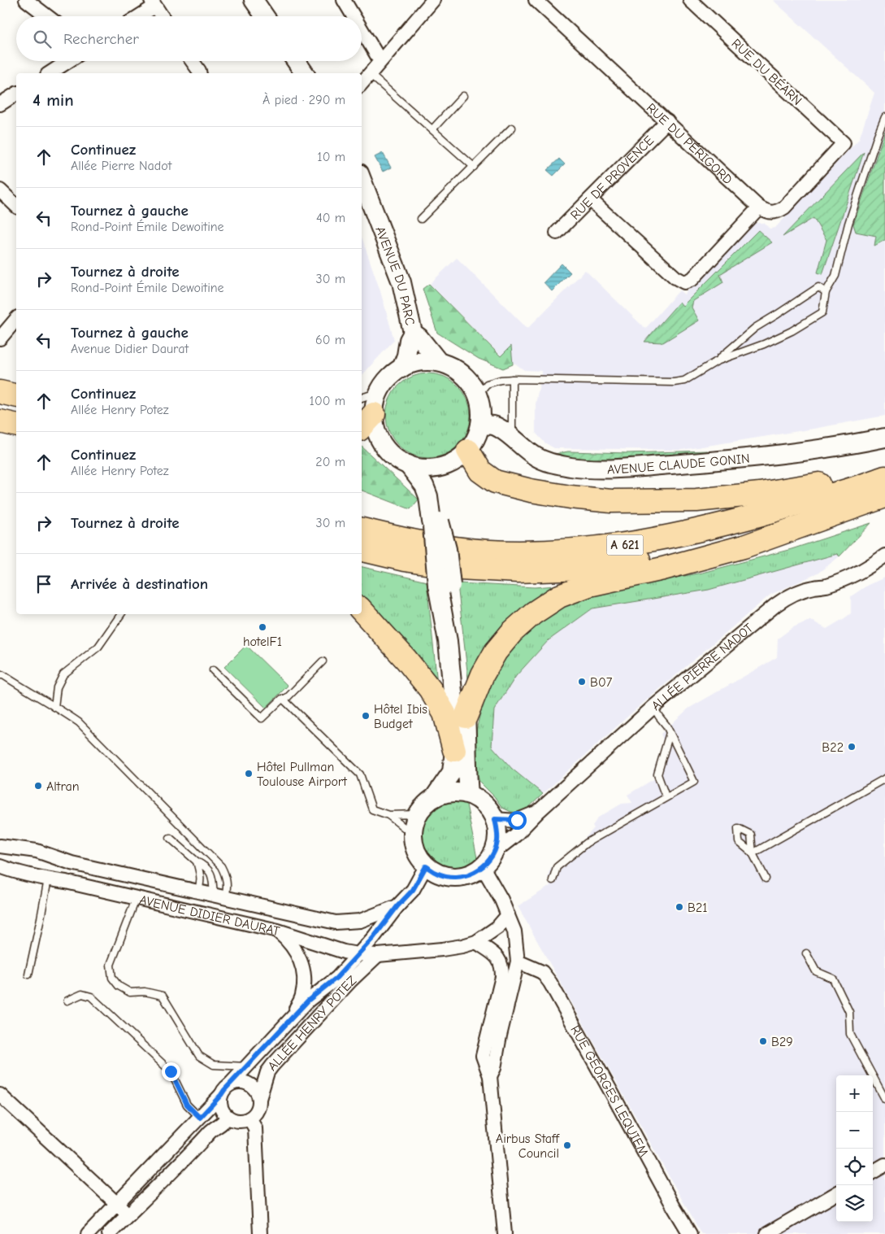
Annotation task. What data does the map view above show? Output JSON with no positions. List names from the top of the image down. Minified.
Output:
{"streets":{"highway":["A 621"],"main road":["AVENUE DU PARC","AVENUE CLAUDE GONIN"],"street":["RUE DU BÉARN","RUE DU PÉRIGORD","RUE DE PROVENCE","ALLÉE PIERRE NADOT","AVENUE DIDIER DAURAT","ALLÉE HENRY POTEZ","RUE GEORGES LEQUIEM"]},"crossings":[["RUE DU BÉARN","RUE DU PÉRIGORD"],["RUE DU PÉRIGORD","RUE DE PROVENCE"],["AVENUE DU PARC","AVENUE CLAUDE GONIN"],["ALLÉE PIERRE NADOT","AVENUE DIDIER DAURAT"],["AVENUE DIDIER DAURAT","ALLÉE HENRY POTEZ"]],"places":["hotelF1","B07","Hôtel Ibis Budget","B22","Hôtel Pullman Toulouse Airport","Altran","B21","B29","Airbus Staff Council"],"page":{"search":"Rechercher","heading":["4 min","À pied · 290 m"],"list":[["Continuez","Allée Pierre Nadot","10 m"],["Tournez à gauche","Rond-Point Émile Dewoitine","40 m"],["Tournez à droite","Rond-Point Émile Dewoitine","30 m"],["Tournez à gauche","Avenue Didier Daurat","60 m"],["Continuez","Allée Henry Potez","100 m"],["Continuez","Allée Henry Potez","20 m"],["Tournez à droite","30 m"],"Arrivée à destination"],"map_buttons":["+","−"]}}
